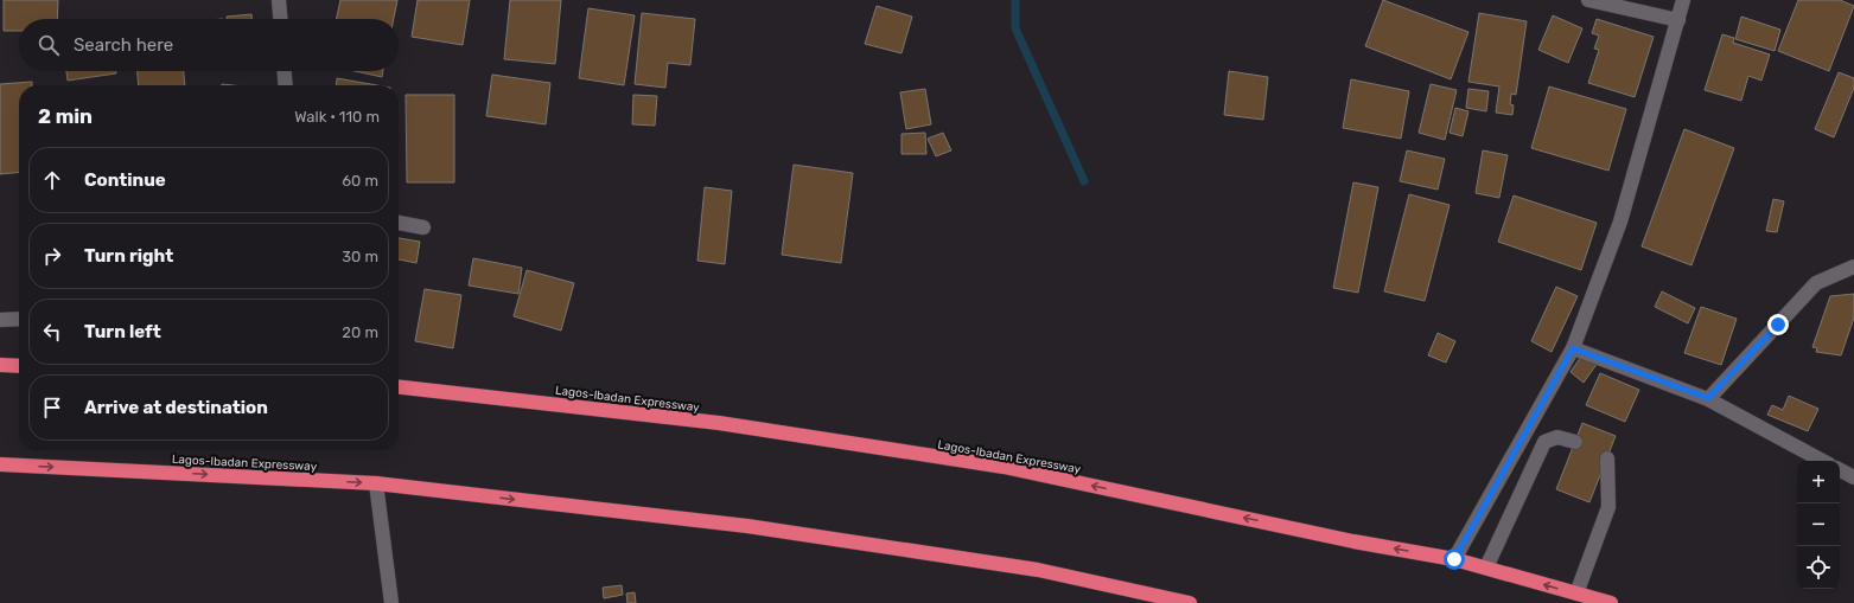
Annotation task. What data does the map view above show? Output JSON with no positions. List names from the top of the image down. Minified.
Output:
{"streets":{"highway":["Lagos-Ibadan Expressway"]},"page":{"search":"Search here","heading":["2 min","Walk · 110 m"],"list":[["Continue","60 m"],["Turn right","30 m"],["Turn left","20 m"],"Arrive at destination"],"map_buttons":["+","−"]}}
